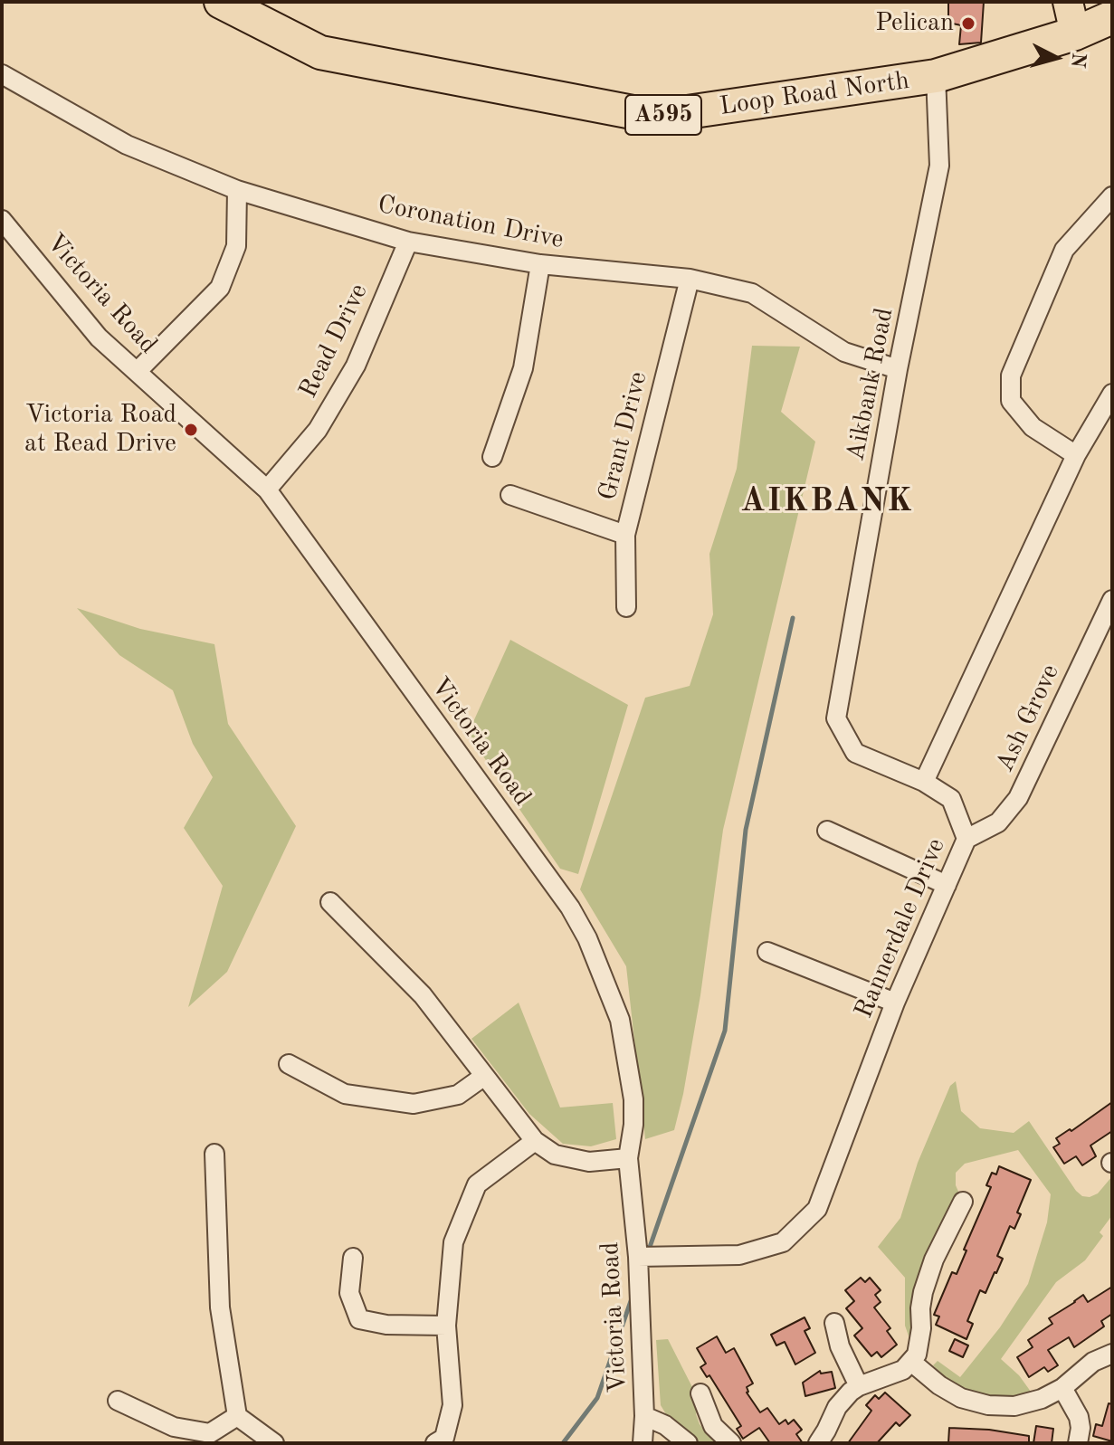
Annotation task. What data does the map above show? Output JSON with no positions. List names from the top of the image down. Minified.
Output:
{"streets":{"highway":["Loop Road North","A595"],"street":["Coronation Drive","Victoria Road","Read Drive","Aikbank Road","Grant Drive","Ash Grove","Rannerdale Drive"]},"crossings":[["Loop Road North","Aikbank Road"],["Coronation Drive","Read Drive"],["Coronation Drive","Aikbank Road"],["Coronation Drive","Grant Drive"],["Victoria Road","Read Drive"],["Victoria Road","Rannerdale Drive"],["Aikbank Road","Rannerdale Drive"],["Ash Grove","Rannerdale Drive"]],"districts":["AIKBANK"],"places":["Pelican","Victoria Road at Read Drive"],"north":"right"}
